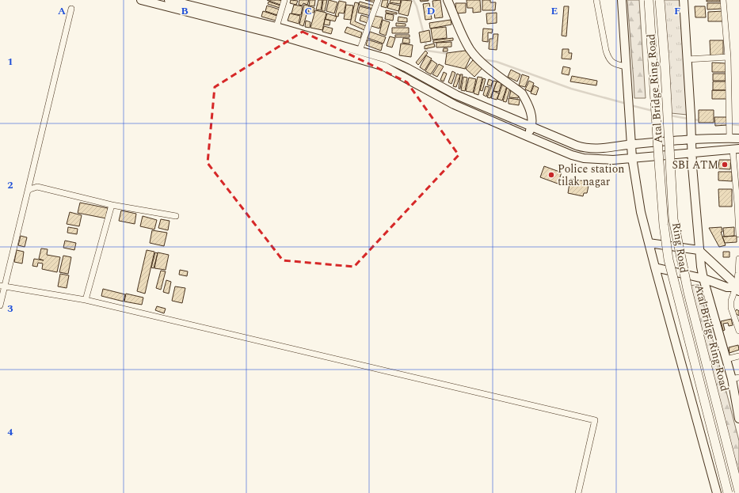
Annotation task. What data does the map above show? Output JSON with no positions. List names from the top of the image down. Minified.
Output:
{"streets":{"main road":["Atal Bridge Ring Road","Ring Road"]},"places":["SBI ATM","Police station tilak nagar"],"grid":{"columns":["A","B","C","D","E","F"],"rows":["1","2","3","4"]}}
